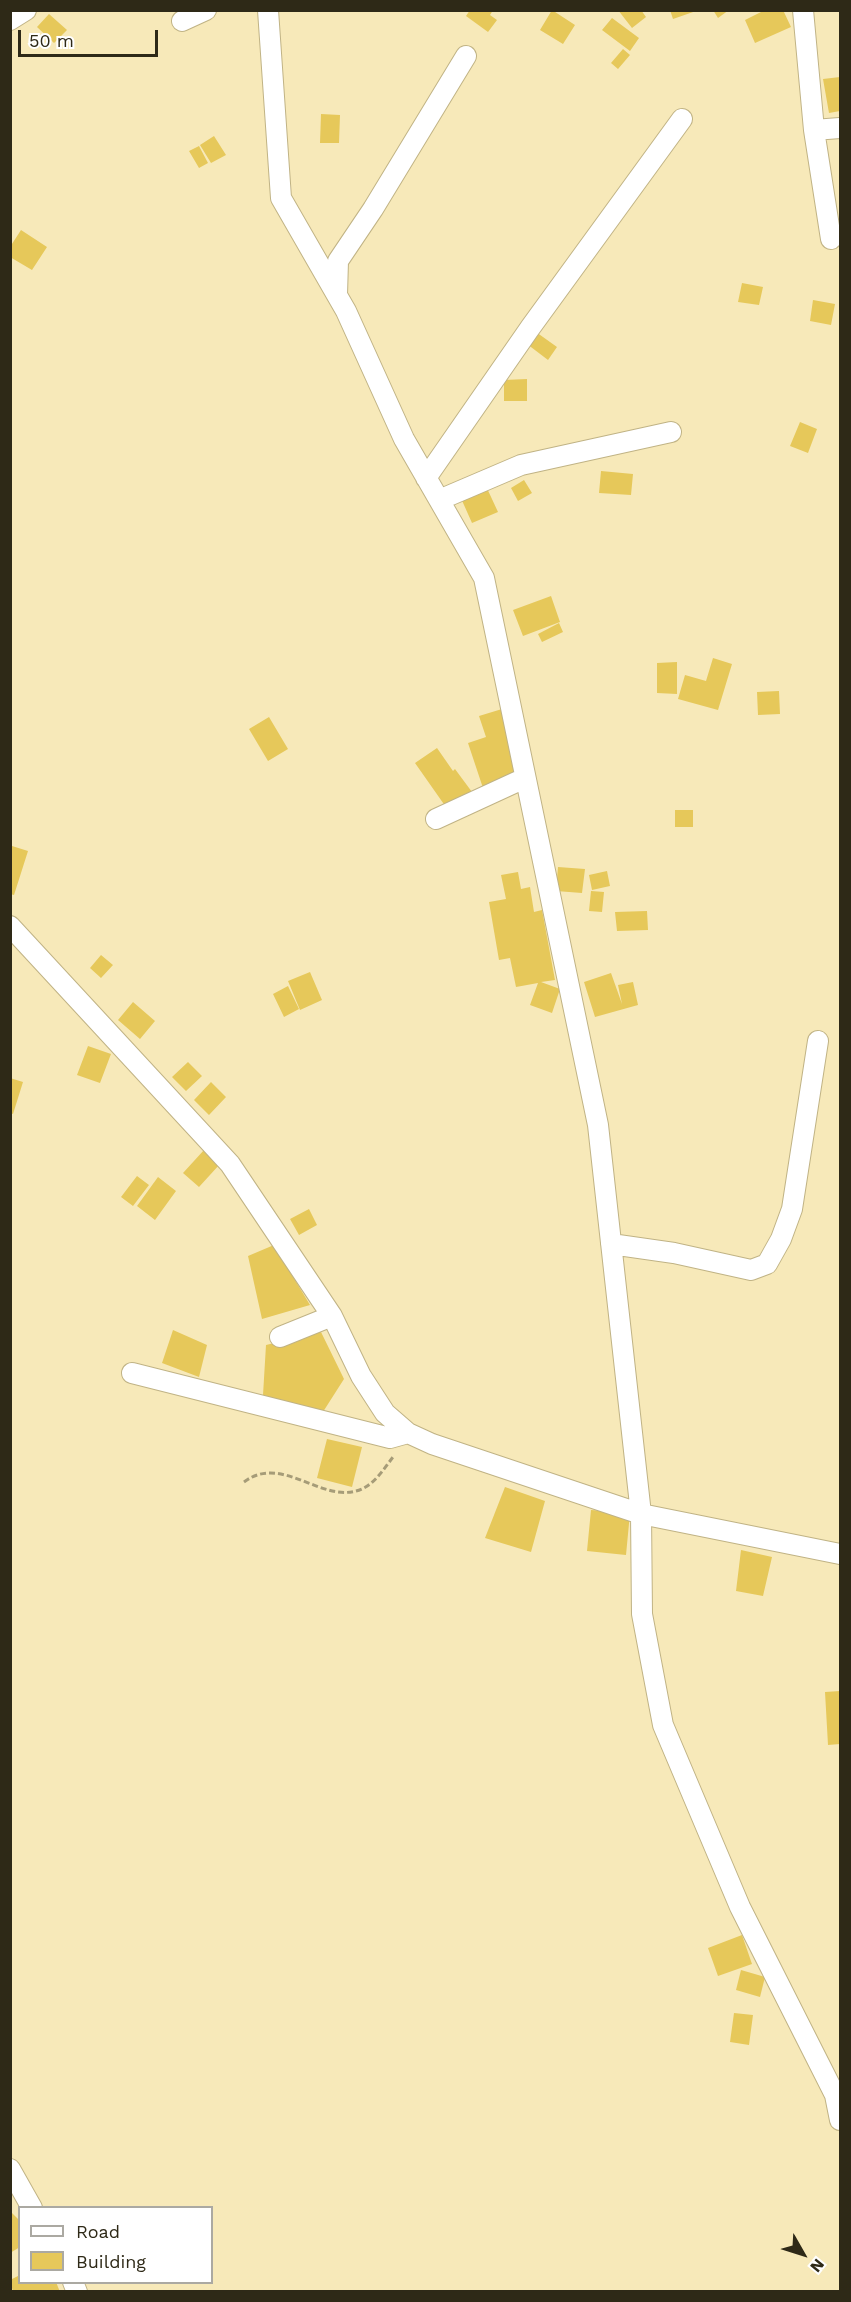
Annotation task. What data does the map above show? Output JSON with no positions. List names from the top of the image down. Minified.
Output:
{"legend":["Road","Building"],"scale_bar":"50 m","north":"bottom right"}
